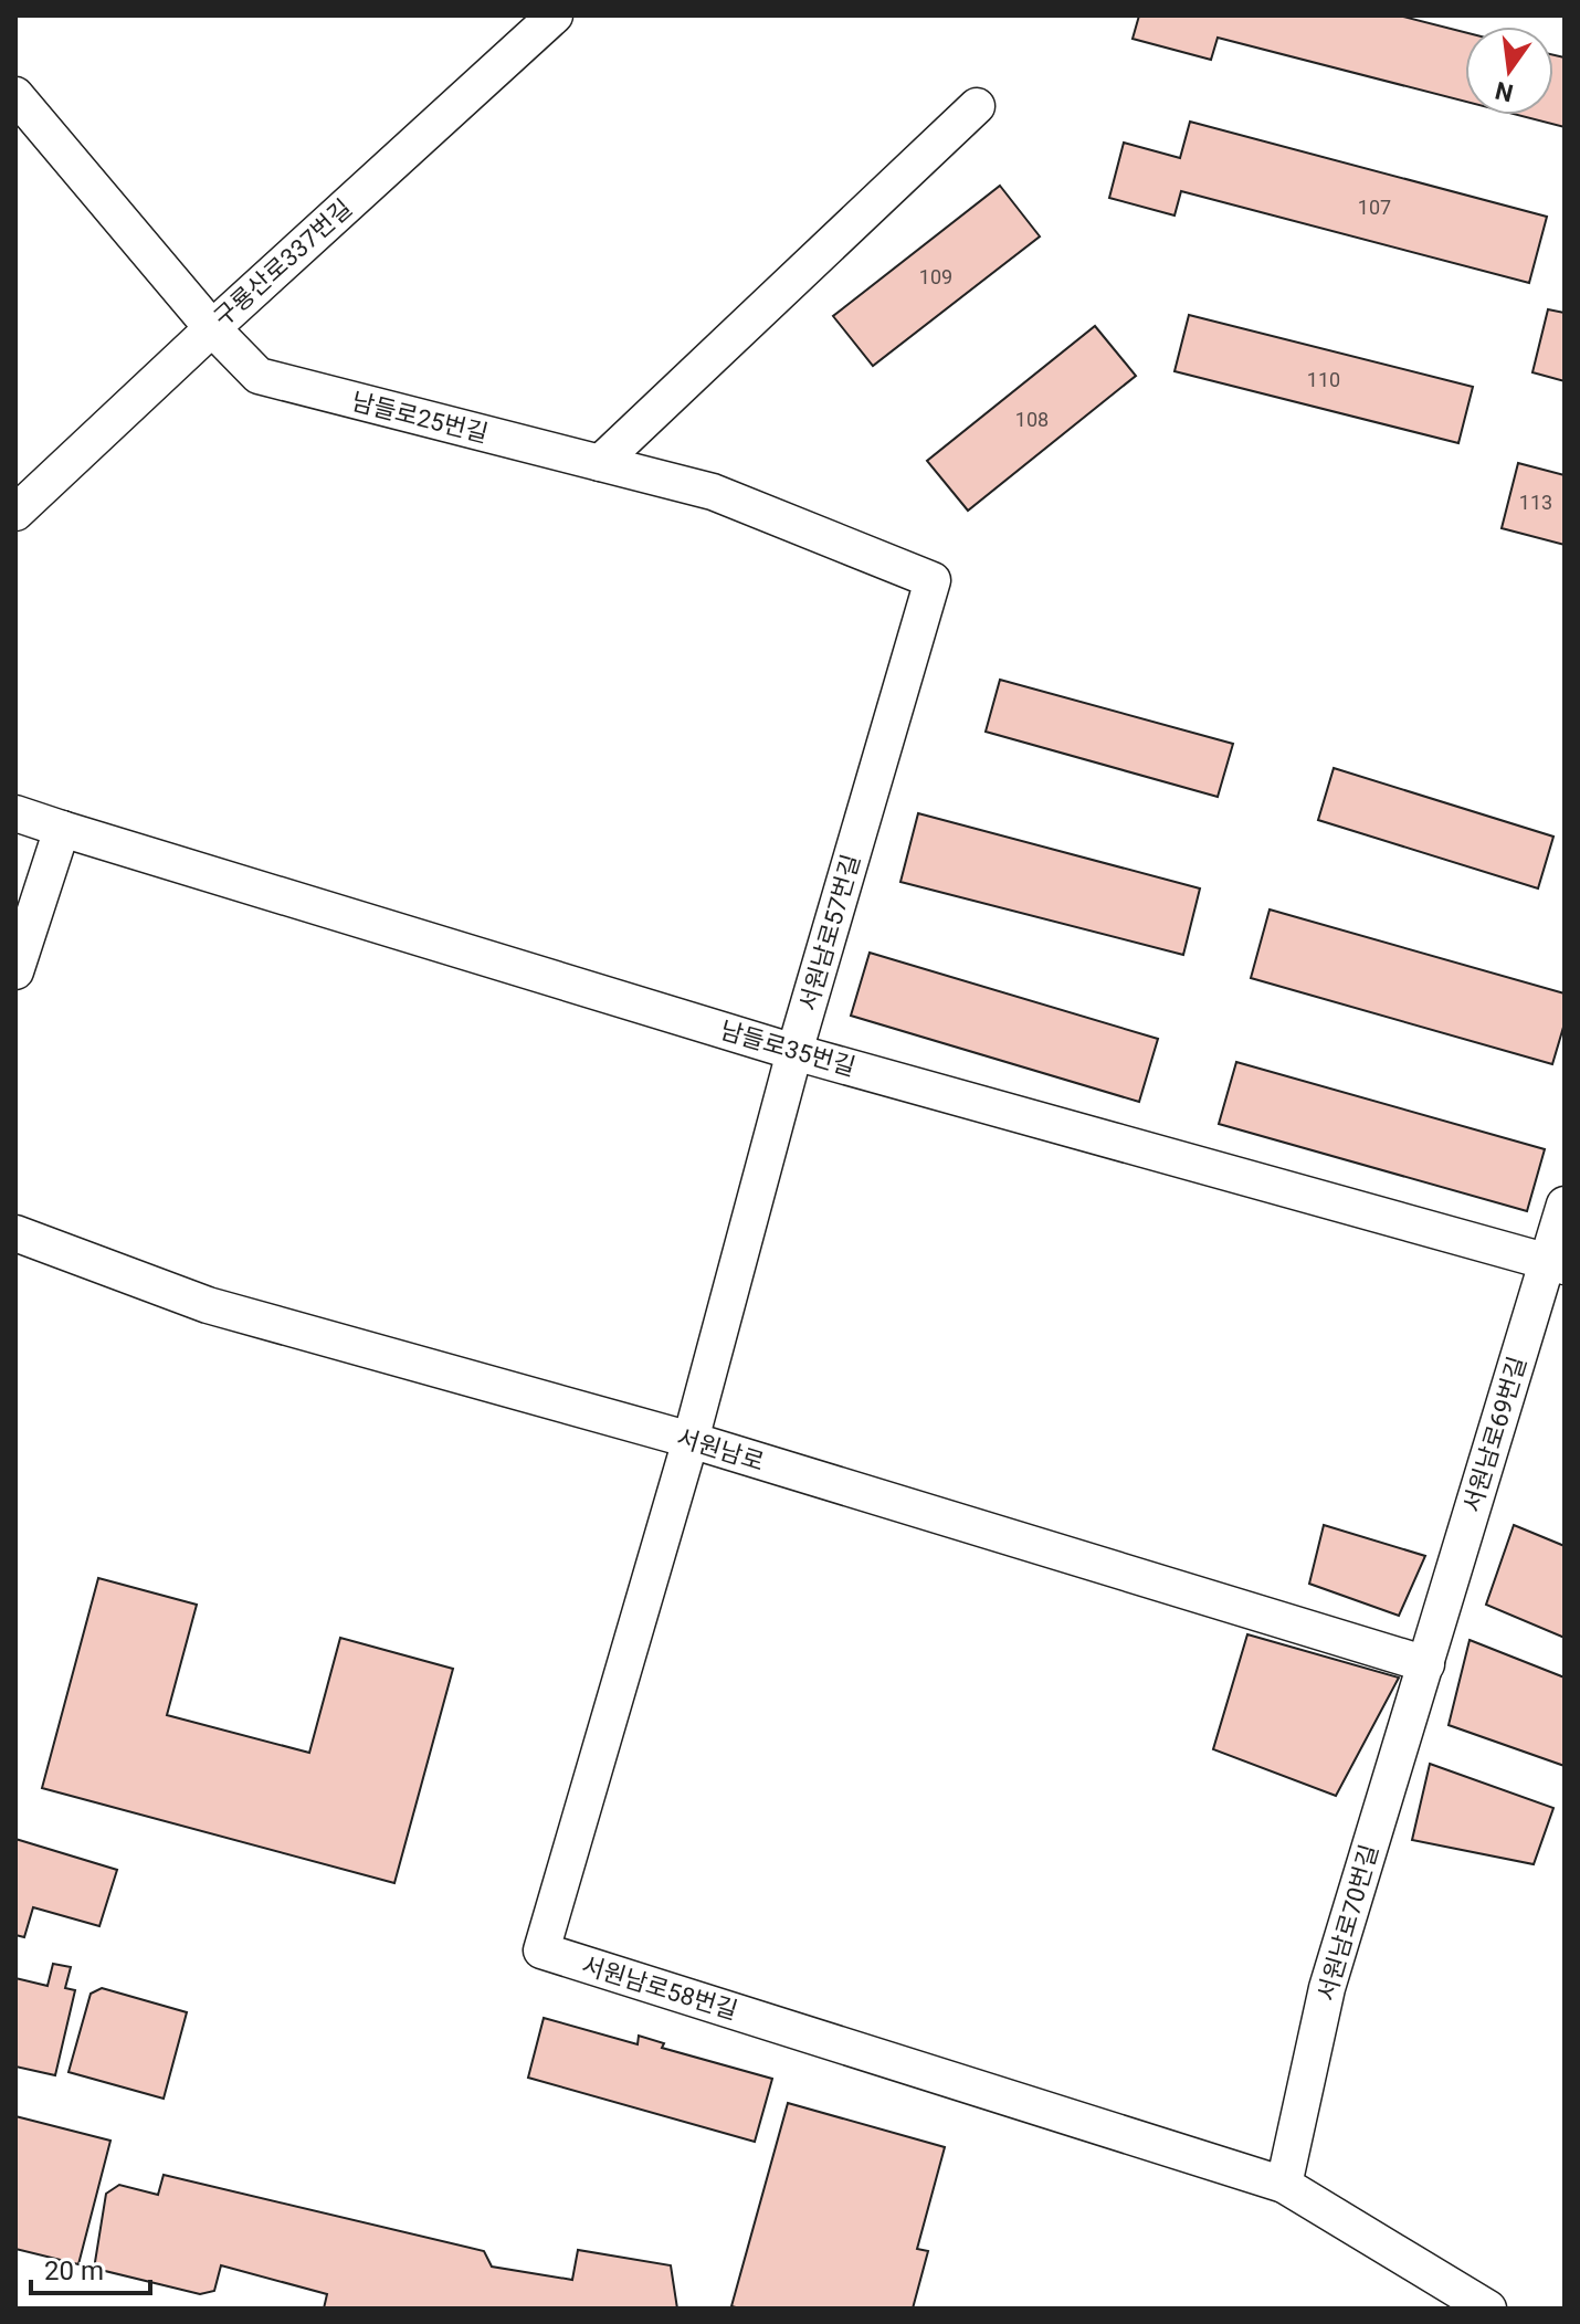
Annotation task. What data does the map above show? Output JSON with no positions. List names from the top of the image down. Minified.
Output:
{"streets":{"street":["구룡산로337번길","남들로25번길","서원남로57번길","남들로35번길","서원남로69번길","서원남로","서원남로70번길","서원남로58번길"]},"crossings":[["구룡산로337번길","남들로25번길"],["남들로25번길","서원남로57번길"],["서원남로57번길","남들로35번길"],["서원남로57번길","서원남로"],["서원남로57번길","서원남로58번길"],["남들로35번길","서원남로69번길"],["서원남로69번길","서원남로"],["서원남로69번길","서원남로70번길"],["서원남로","서원남로70번길"],["서원남로","서원남로58번길"],["서원남로70번길","서원남로58번길"]],"house_numbers":["107","109","110","108","113"],"scale_bar":"20 m","north":"bottom"}
